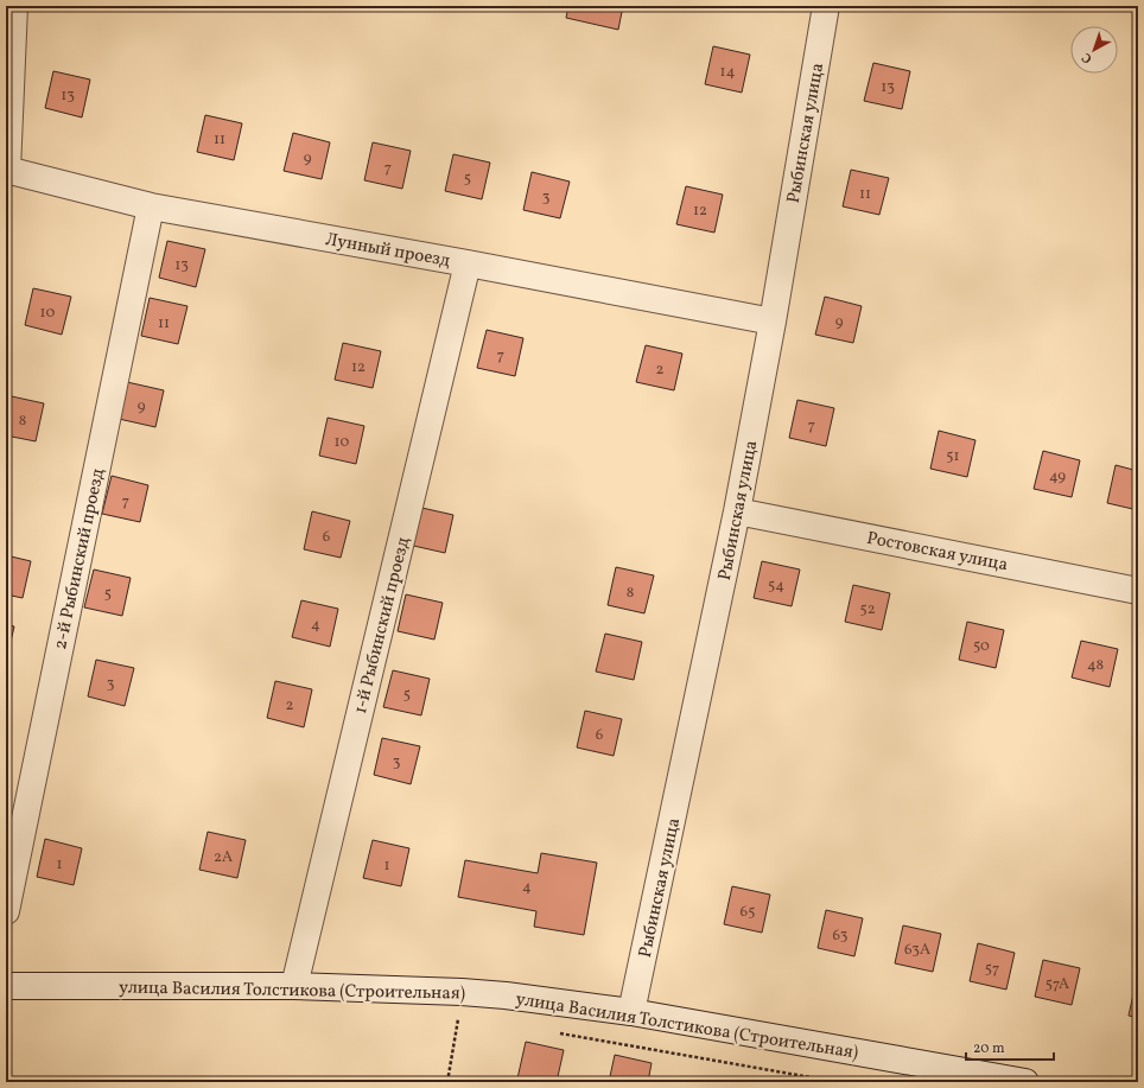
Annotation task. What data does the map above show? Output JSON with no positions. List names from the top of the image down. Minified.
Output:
{"streets":{"street":["Рыбинская улица","Лунный проезд","Ростовская улица","2-й Рыбинский проезд","1-й Рыбинский проезд","улица Василия Толстикова (Строительная)"]},"crossings":[["Рыбинская улица","Лунный проезд"],["Рыбинская улица","Ростовская улица"],["Рыбинская улица","улица Василия Толстикова (Строительная)"],["Лунный проезд","2-й Рыбинский проезд"],["Лунный проезд","1-й Рыбинский проезд"],["1-й Рыбинский проезд","улица Василия Толстикова (Строительная)"]],"house_numbers":["14","13","13","11","9","7","5","11","3","12","13","10","9","11","7","12","2","9","8","7","10","51","49","7","6","54","8","5","52","4","50","48","3","5","2","6","3","2А","1","1","4","65","63","63А","57","57А"],"scale_bar":"20 m","north":"bottom left"}
